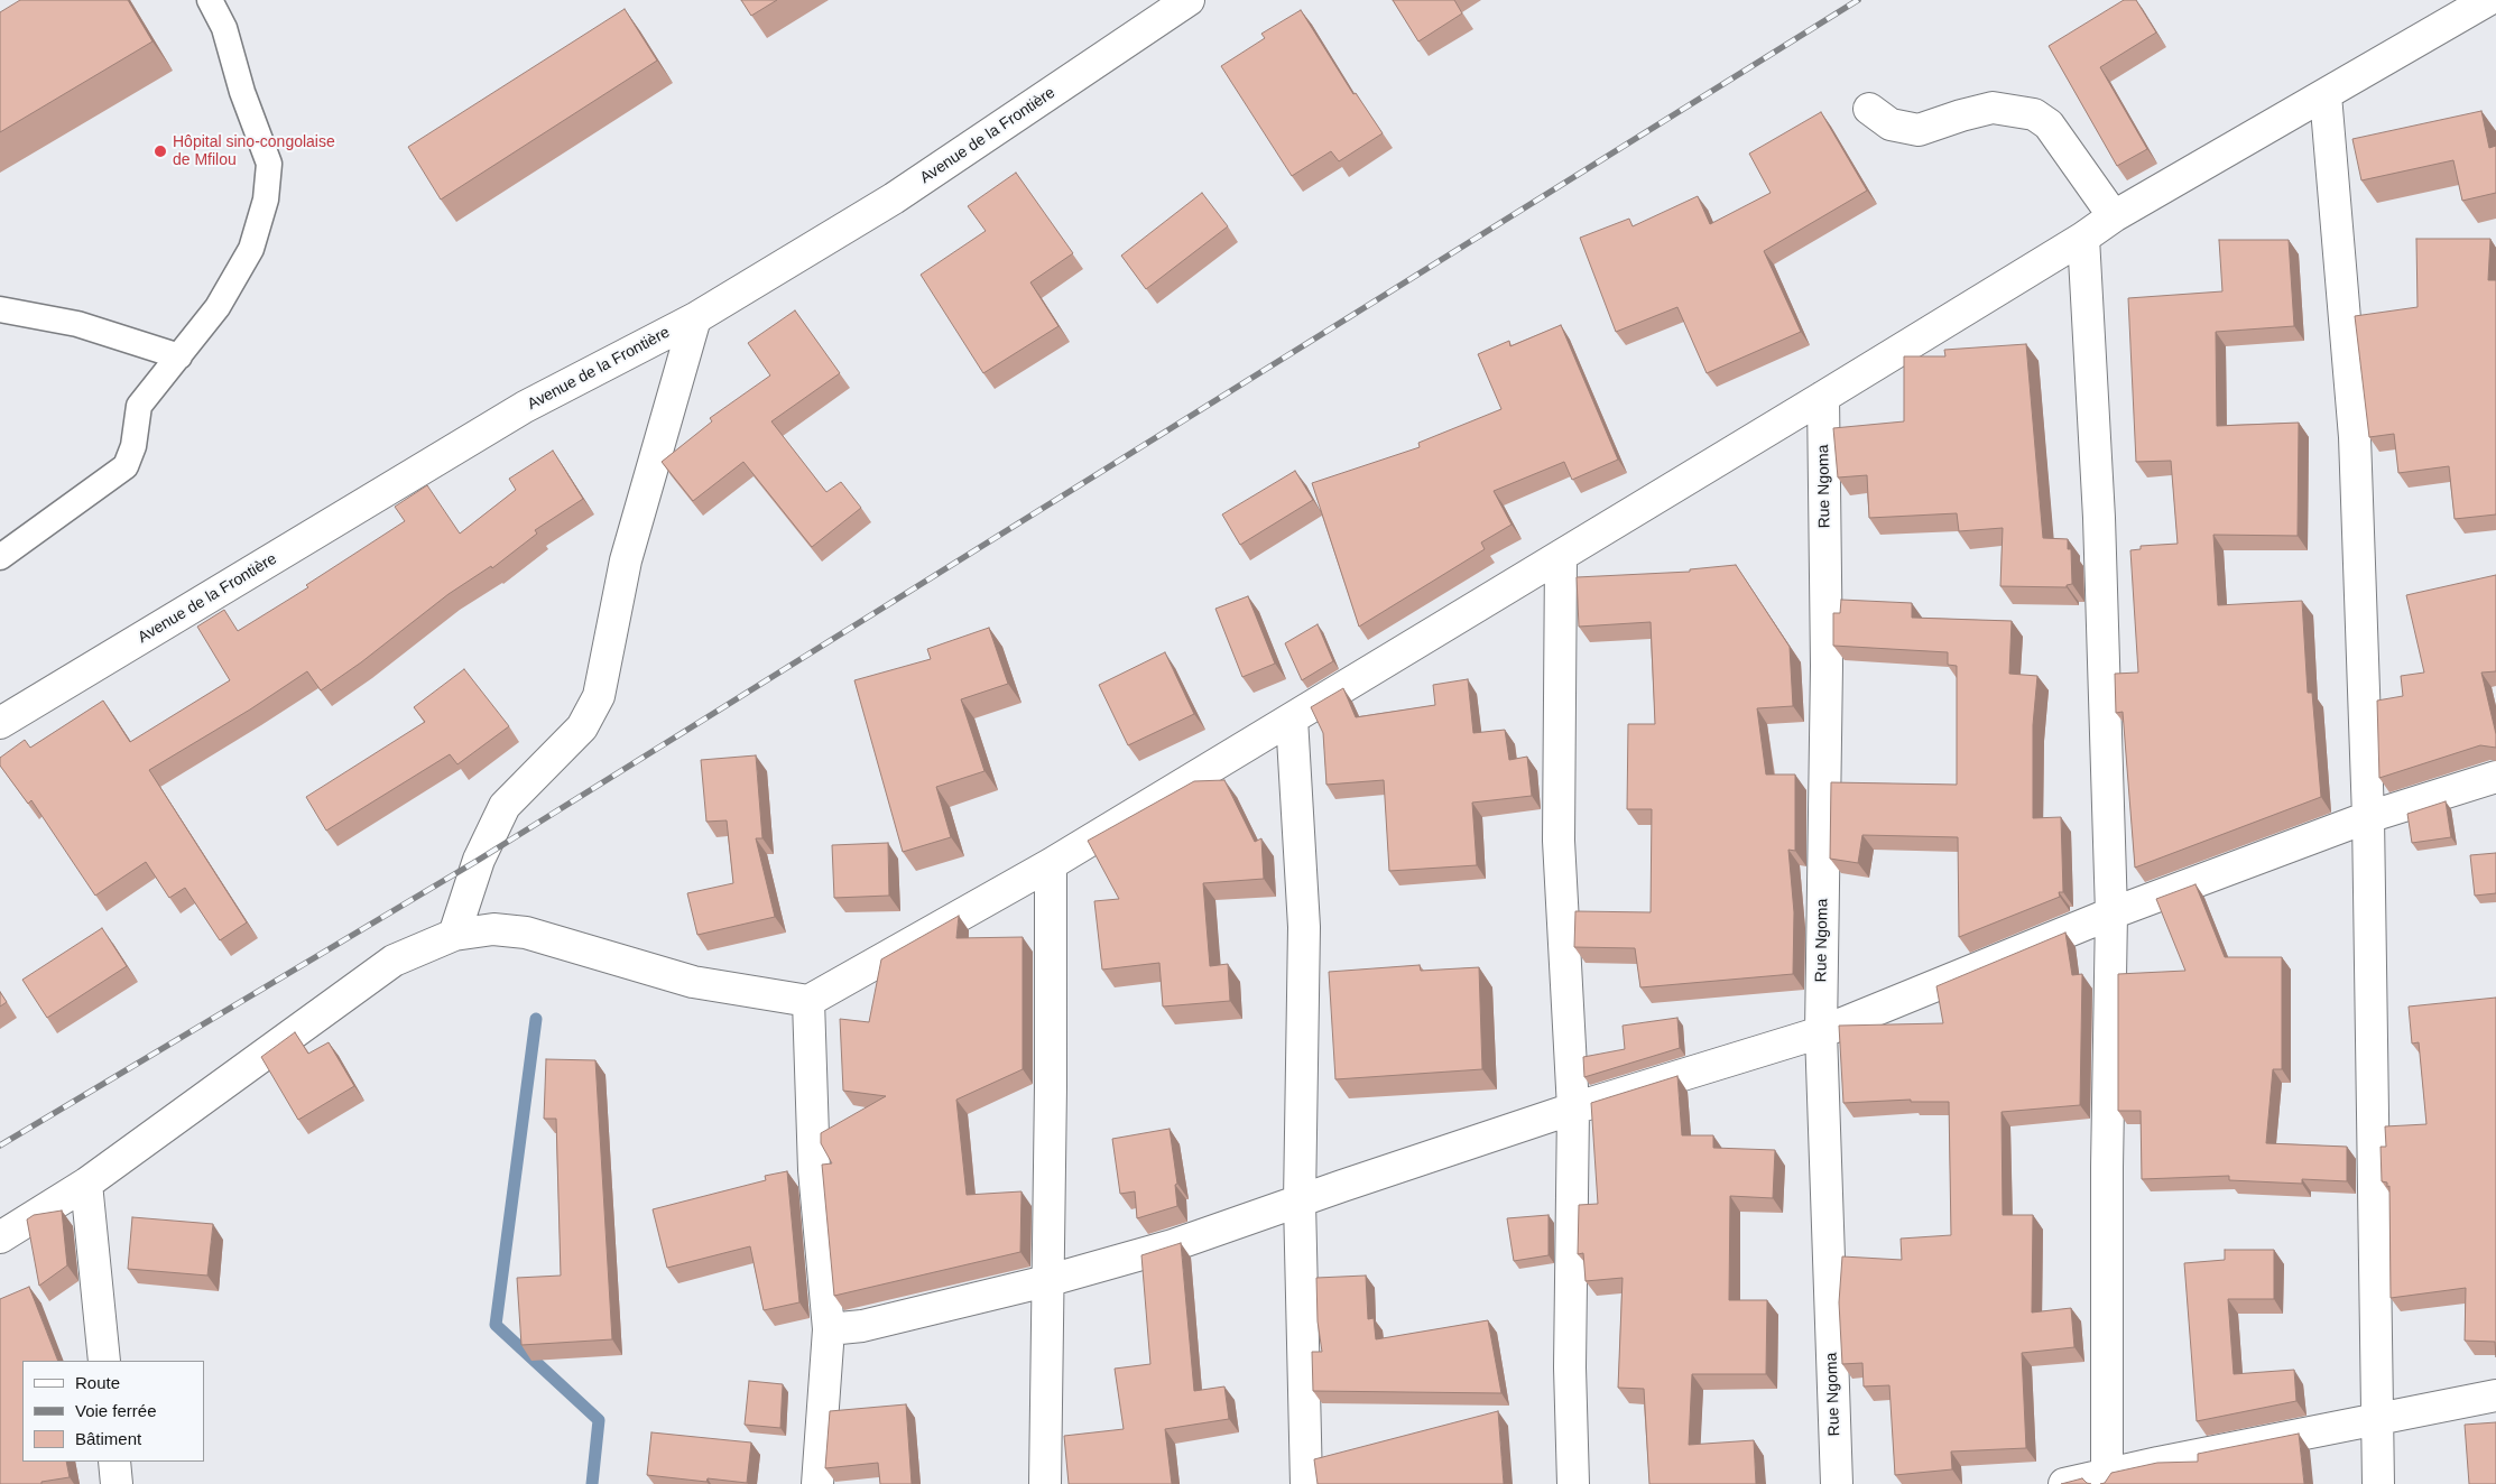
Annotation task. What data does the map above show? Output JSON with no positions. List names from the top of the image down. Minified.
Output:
{"streets":{"street":["Avenue de la Frontière","Rue Ngoma"]},"places":["Hôpital sino-congolaise de Mfilou"],"legend":["Route","Voie ferrée","Bâtiment"]}
